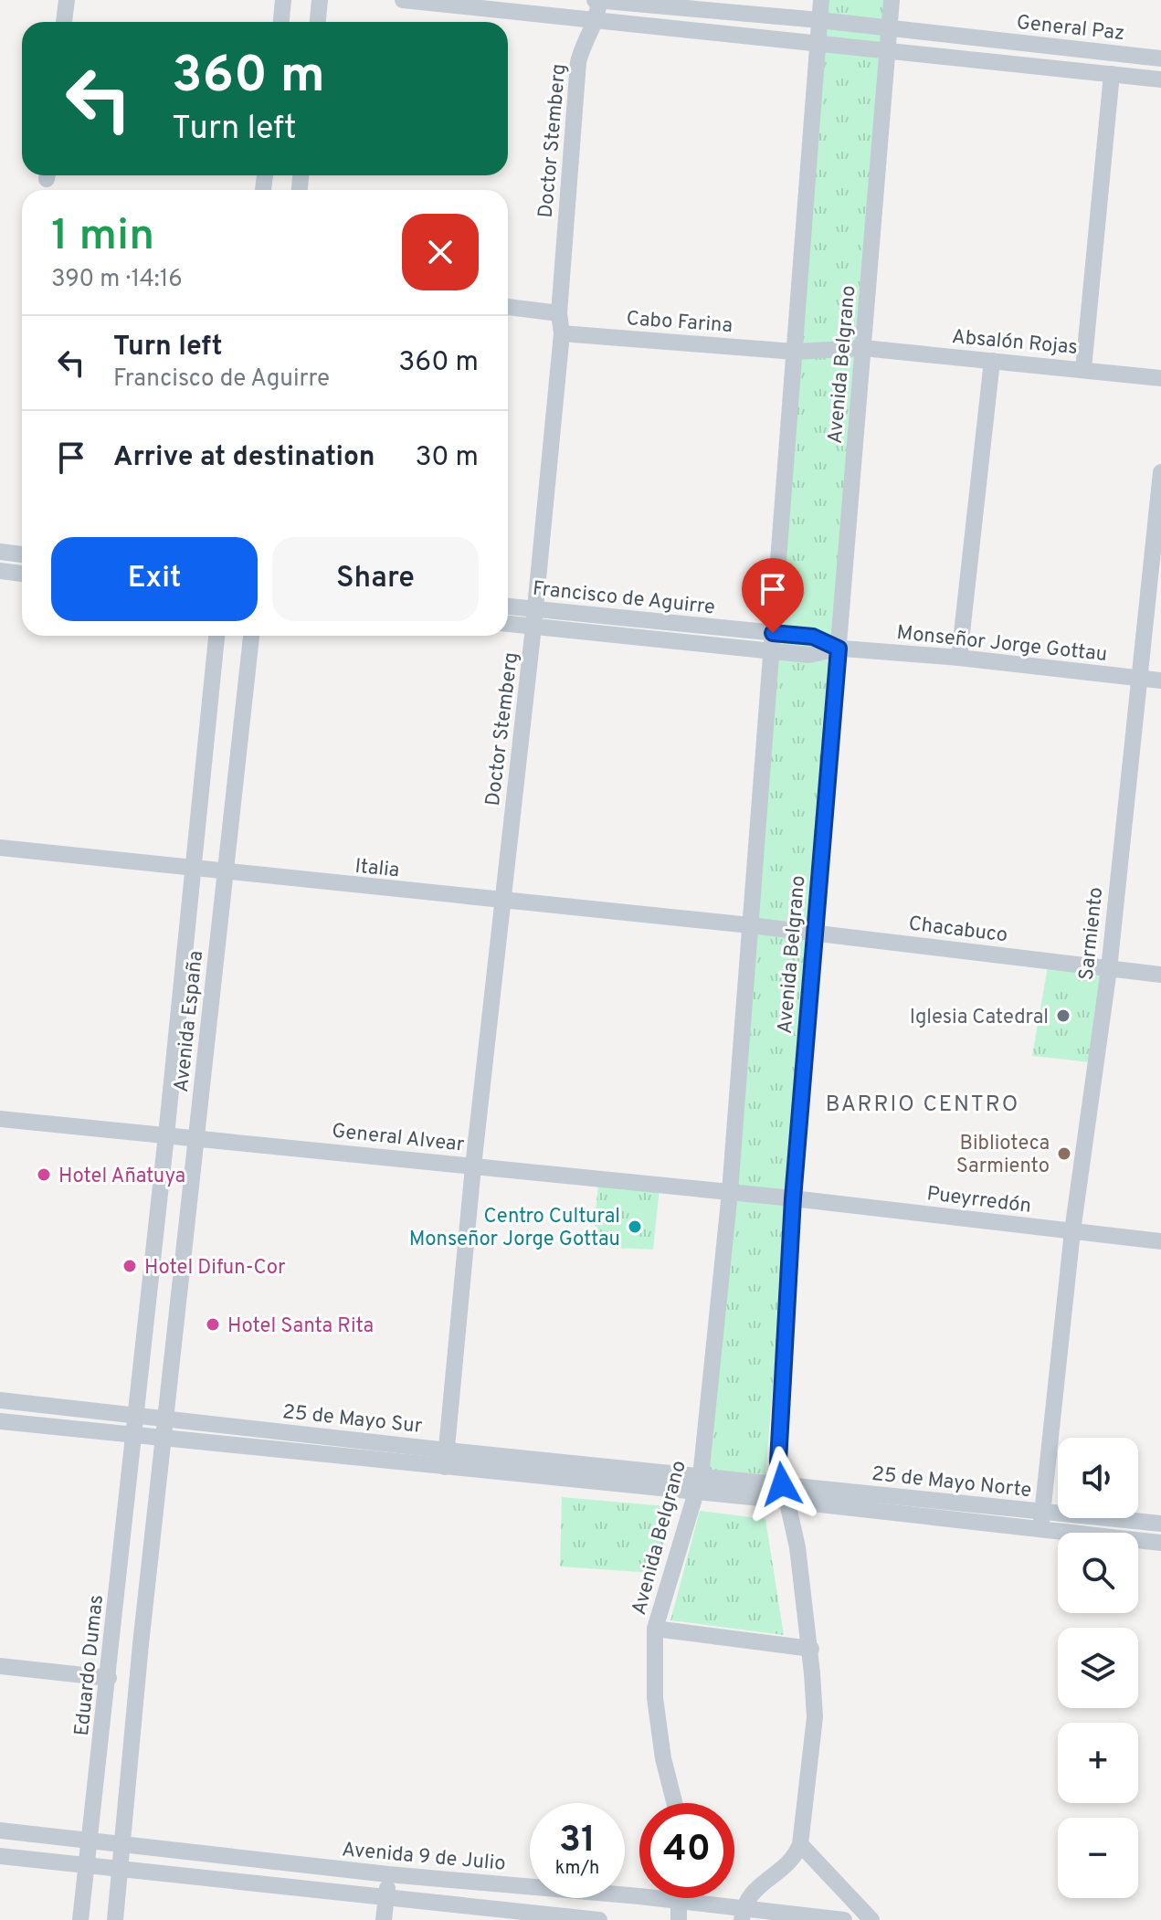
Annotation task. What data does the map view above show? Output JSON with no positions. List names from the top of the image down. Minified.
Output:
{"streets":{"street":["General Paz","Doctor Stemberg","Cabo Farina","Absalón Rojas","Avenida Belgrano","Francisco de Aguirre","Monseñor Jorge Gottau","Italia","Chacabuco","Sarmiento","Avenida España","General Alvear","Pueyrredón","25 de Mayo Sur","25 de Mayo Norte","Eduardo Dumas","Avenida 9 de Julio"]},"crossings":[["General Paz","Doctor Stemberg"],["General Paz","Avenida Belgrano"],["Doctor Stemberg","Cabo Farina"],["Doctor Stemberg","Francisco de Aguirre"],["Doctor Stemberg","Italia"],["Doctor Stemberg","General Alvear"],["Doctor Stemberg","25 de Mayo Sur"],["Cabo Farina","Absalón Rojas"],["Cabo Farina","Avenida Belgrano"],["Absalón Rojas","Avenida Belgrano"],["Avenida Belgrano","Francisco de Aguirre"],["Avenida Belgrano","Monseñor Jorge Gottau"],["Avenida Belgrano","Italia"],["Avenida Belgrano","Chacabuco"],["Avenida Belgrano","General Alvear"],["Avenida Belgrano","Pueyrredón"],["Avenida Belgrano","25 de Mayo Sur"],["Avenida Belgrano","25 de Mayo Norte"],["Francisco de Aguirre","Monseñor Jorge Gottau"],["Monseñor Jorge Gottau","Sarmiento"],["Italia","Chacabuco"],["Italia","Avenida España"],["Chacabuco","Sarmiento"],["Sarmiento","Pueyrredón"],["Sarmiento","25 de Mayo Norte"],["Avenida España","General Alvear"],["Avenida España","25 de Mayo Sur"],["Avenida España","Eduardo Dumas"],["General Alvear","Pueyrredón"],["25 de Mayo Sur","25 de Mayo Norte"],["25 de Mayo Sur","Eduardo Dumas"],["Eduardo Dumas","Avenida 9 de Julio"]],"districts":["BARRIO CENTRO"],"places":["Iglesia Catedral","Biblioteca Sarmiento","Hotel Añatuya","Centro Cultural Monseñor Jorge Gottau","Hotel Difun-Cor","Hotel Santa Rita"],"page":{"turn":["360 m","Turn left"],"heading":["1 min","390 m · 14:16"],"list":[{"name":"Turn left","note":"Francisco de Aguirre","value":"360 m"},{"name":"Arrive at destination","value":"30 m"}],"buttons":["Exit","Share"],"map_buttons":["+","−"],"speed":"31 km/h","limit":"40"}}
